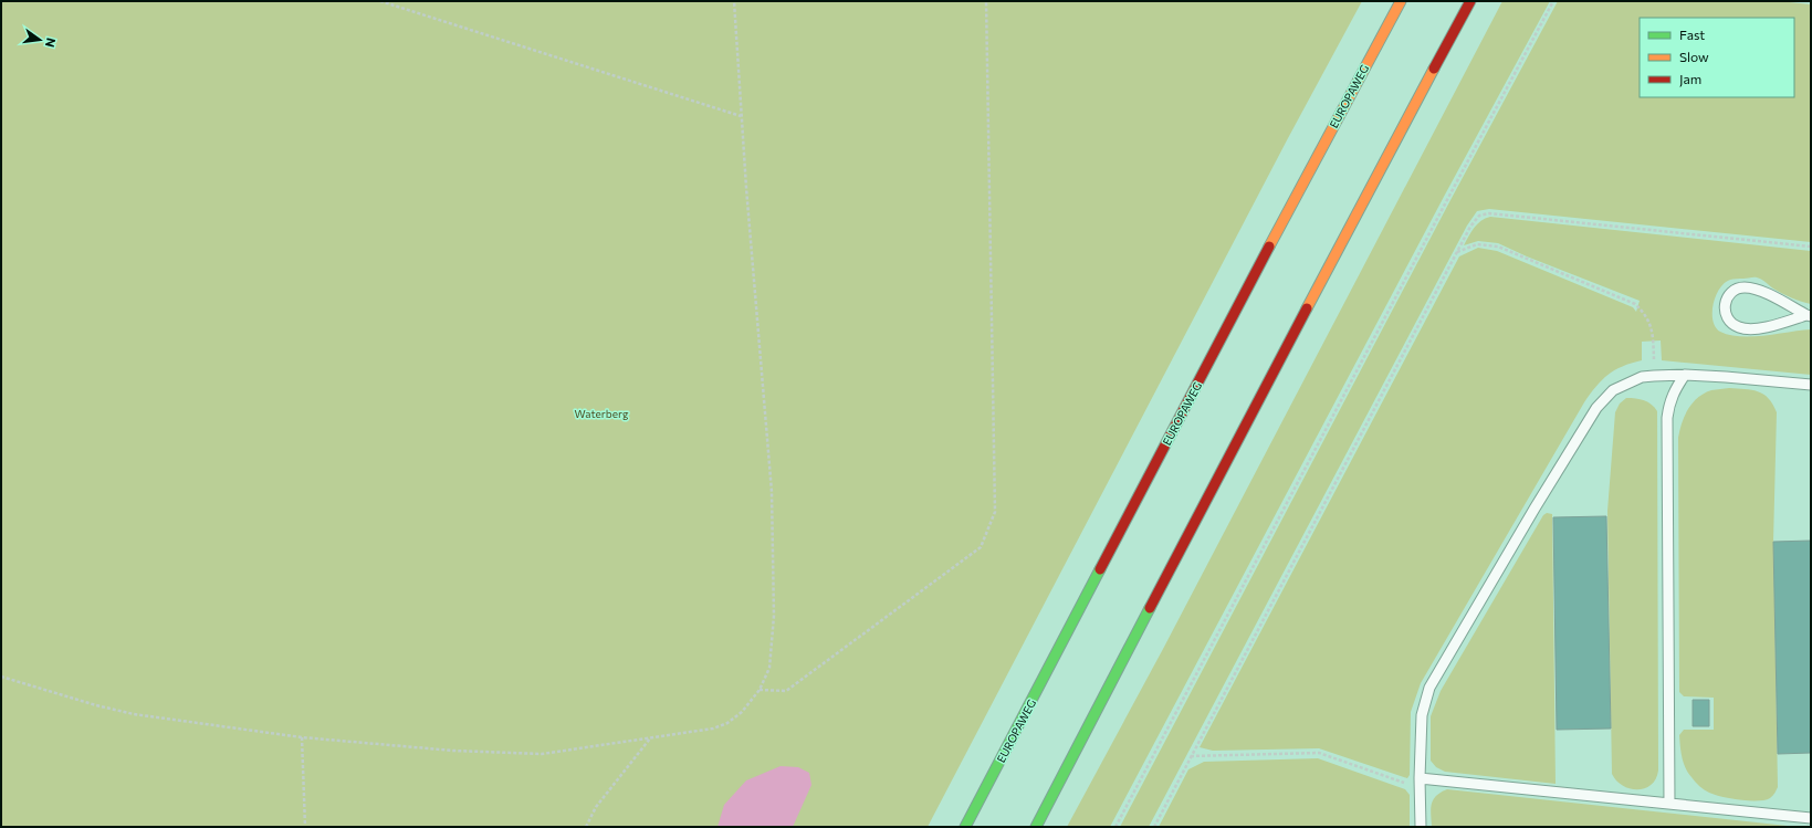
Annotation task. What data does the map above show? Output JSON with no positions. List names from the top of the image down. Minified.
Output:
{"streets":{"highway":["EUROPAWEG"]},"parks":["Waterberg"],"legend":["Fast","Slow","Jam"],"north":"right"}
